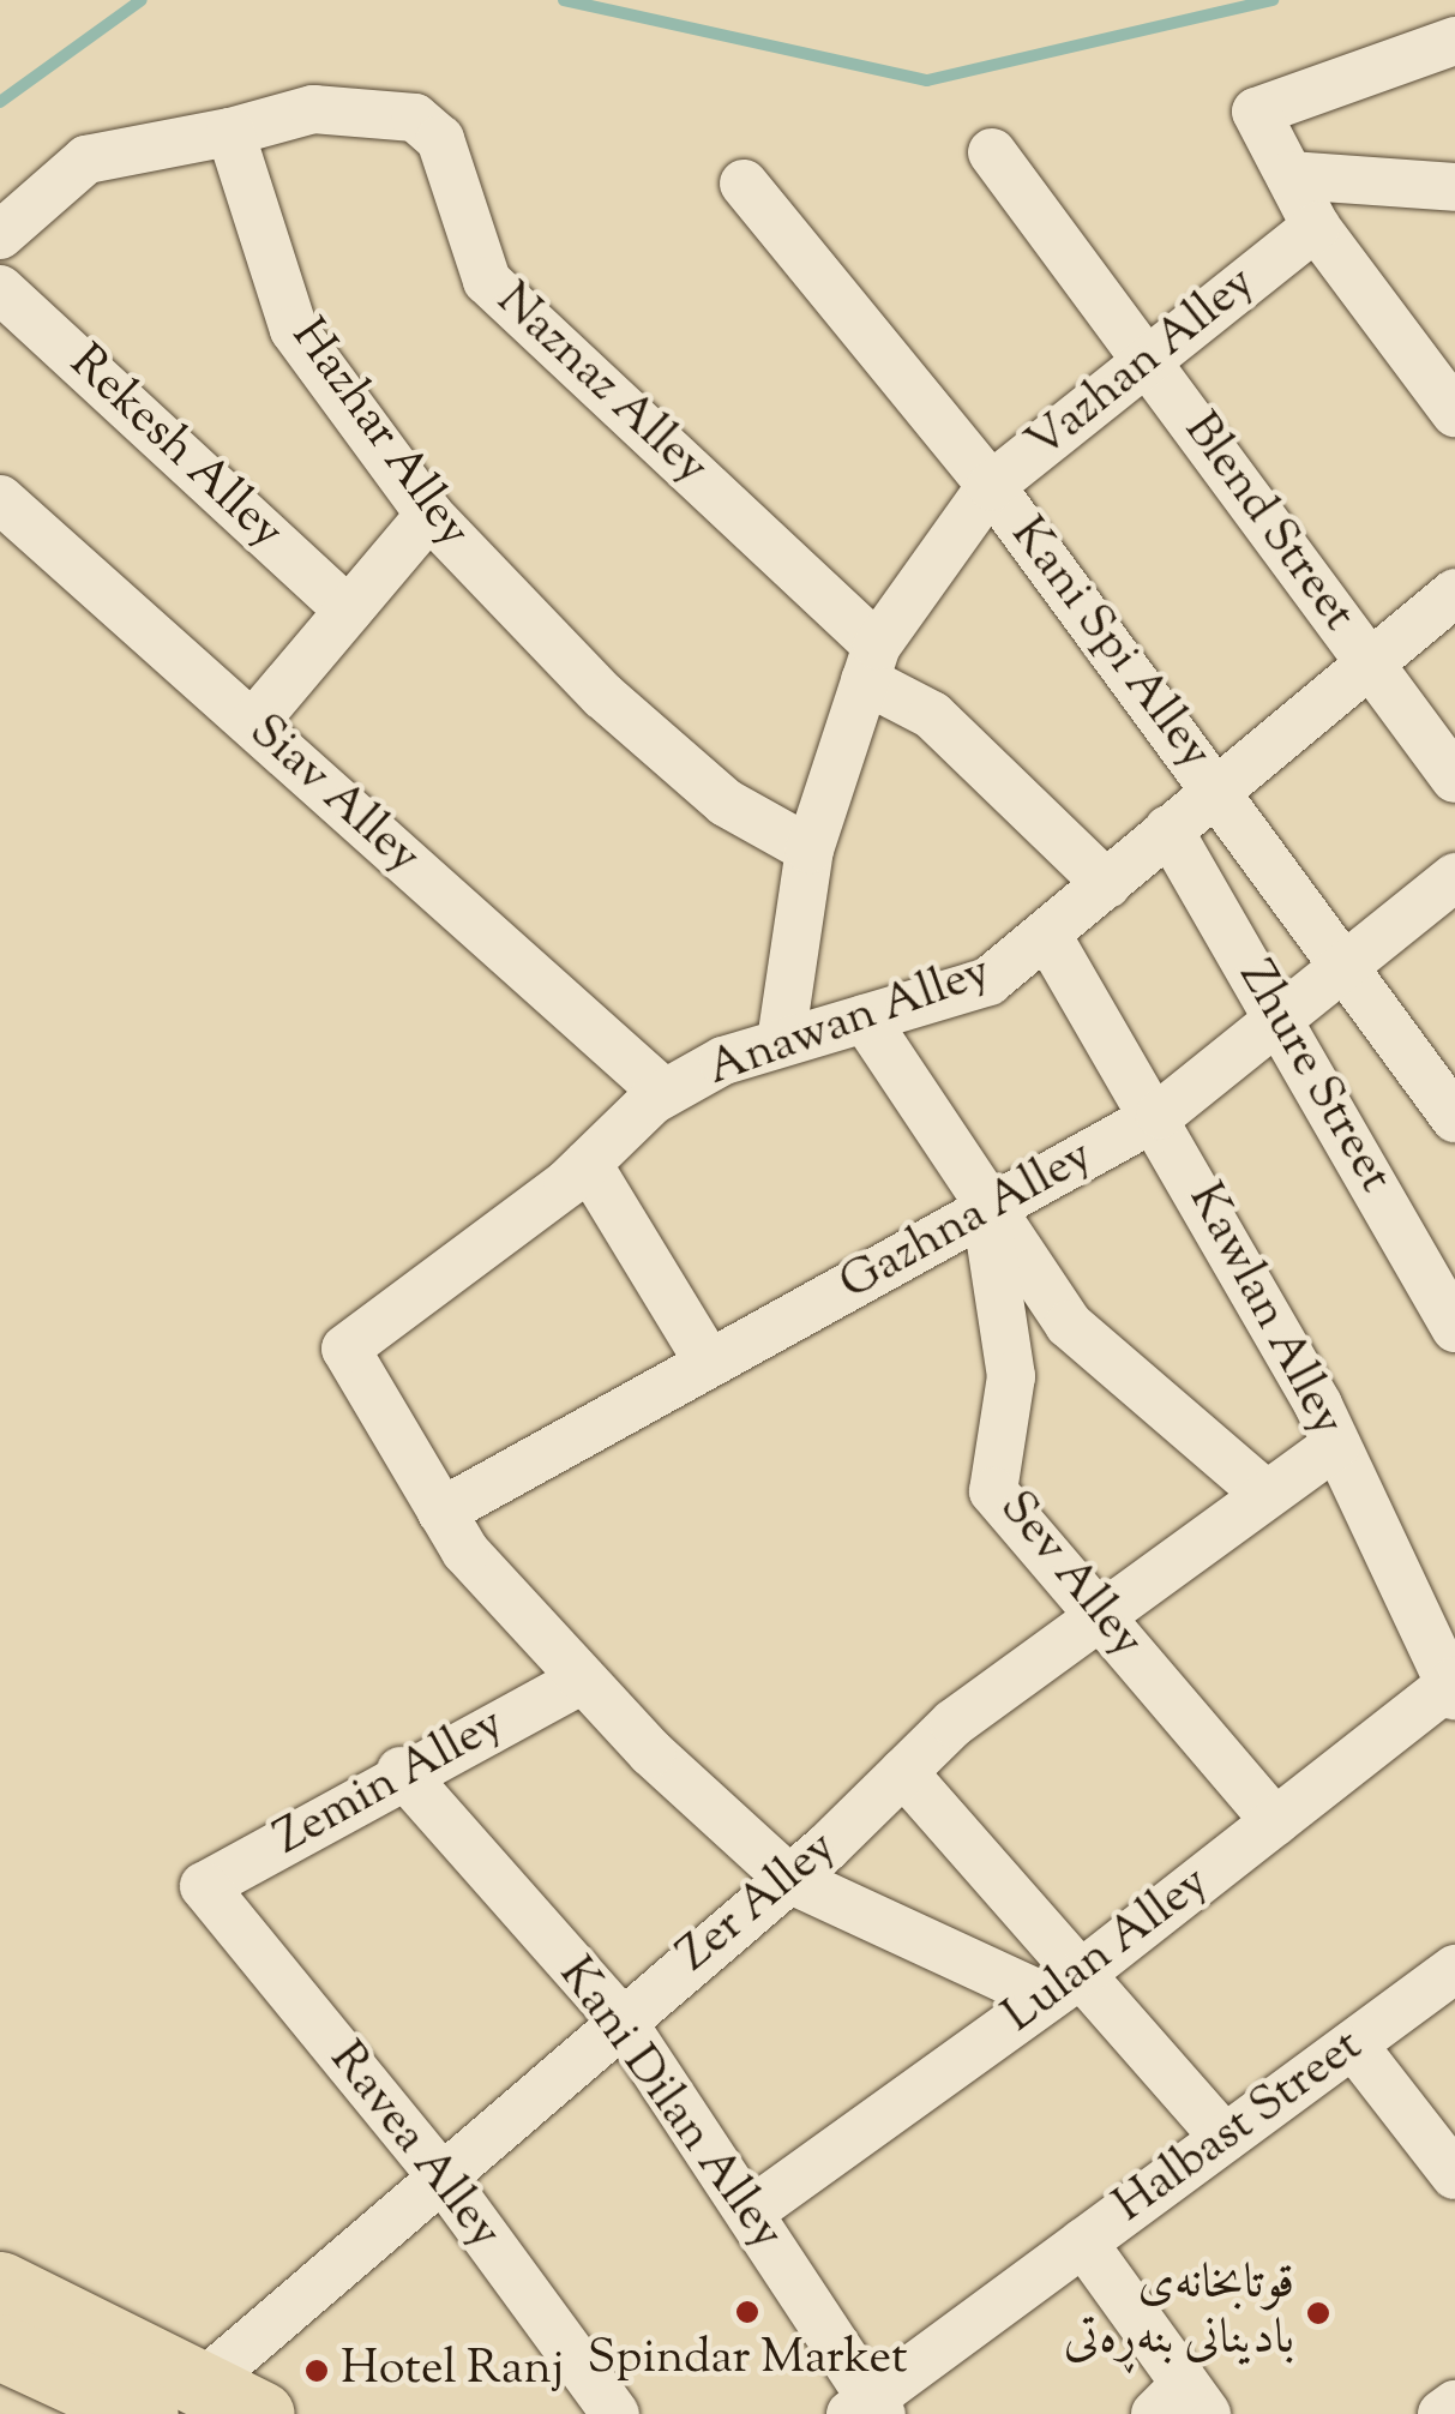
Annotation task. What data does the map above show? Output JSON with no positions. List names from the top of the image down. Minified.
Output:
{"streets":{"street":["Vazhan Alley","Naznaz Alley","Hazhar Alley","Rekesh Alley","Blend Street","Kani Spi Alley","Siav Alley","Anawan Alley","Zhure Street","Gazhna Alley","Kawlan Alley","Sev Alley","Zemin Alley","Zer Alley","Lulan Alley","Kani Dilan Alley","Halbast Street","Ravea Alley"]},"crossings":[["Vazhan Alley","Naznaz Alley"],["Vazhan Alley","Hazhar Alley"],["Vazhan Alley","Blend Street"],["Vazhan Alley","Kani Spi Alley"],["Vazhan Alley","Anawan Alley"],["Naznaz Alley","Hazhar Alley"],["Naznaz Alley","Anawan Alley"],["Blend Street","Anawan Alley"],["Kani Spi Alley","Anawan Alley"],["Kani Spi Alley","Gazhna Alley"],["Siav Alley","Anawan Alley"],["Anawan Alley","Zhure Street"],["Anawan Alley","Gazhna Alley"],["Anawan Alley","Kawlan Alley"],["Zhure Street","Gazhna Alley"],["Gazhna Alley","Kawlan Alley"],["Gazhna Alley","Sev Alley"],["Kawlan Alley","Zer Alley"],["Kawlan Alley","Lulan Alley"],["Sev Alley","Zer Alley"],["Sev Alley","Lulan Alley"],["Zemin Alley","Kani Dilan Alley"],["Zemin Alley","Ravea Alley"],["Zer Alley","Kani Dilan Alley"],["Zer Alley","Ravea Alley"],["Lulan Alley","Kani Dilan Alley"],["Kani Dilan Alley","Halbast Street"]],"places":["Spindar Market","قوتابخانەی بادینانی بنەڕەتی","Hotel Ranj"]}
